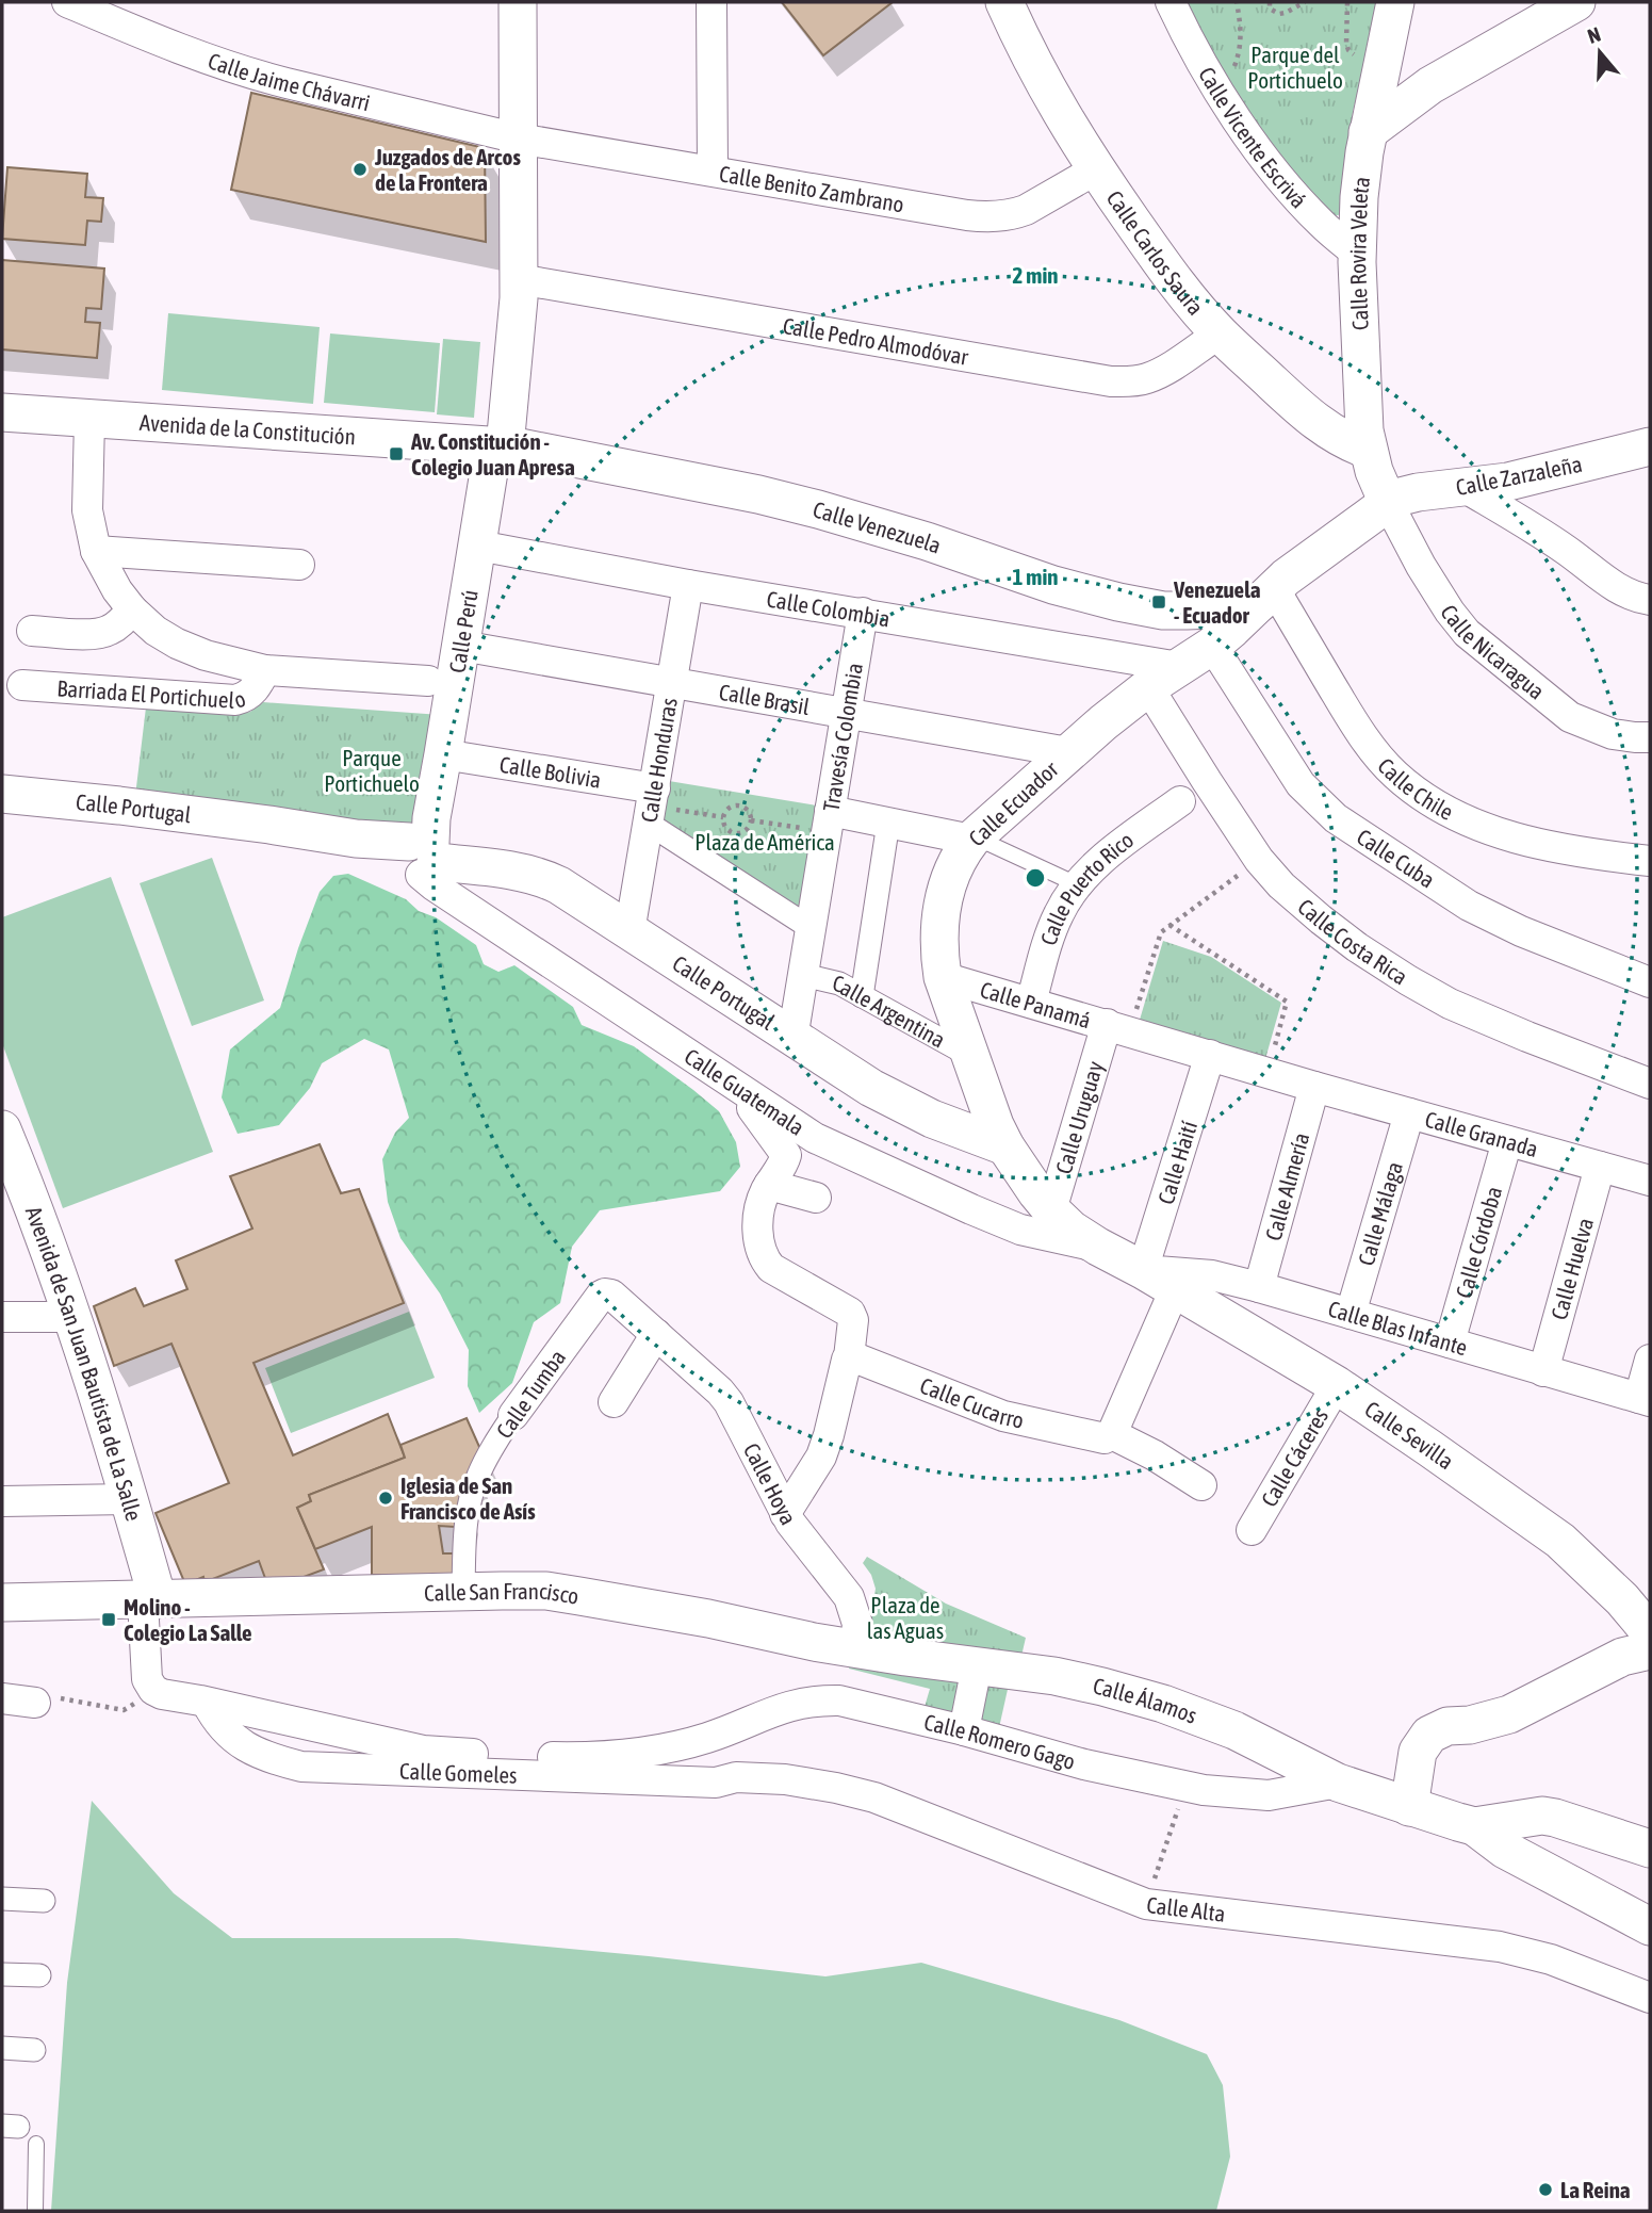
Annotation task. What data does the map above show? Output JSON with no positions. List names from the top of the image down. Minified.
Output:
{"streets":{"street":["Calle Jaime Chávarri","Calle Vicente Escrivá","Calle Benito Zambrano","Calle Carlos Saura","Calle Rovira Veleta","Calle Pedro Almodóvar","Avenida de la Constitución","Calle Zarzaleña","Calle Venezuela","Calle Colombia","Calle Perú","Calle Nicaragua","Barriada El Portichuelo","Calle Brasil","Travesía Colombia","Calle Honduras","Calle Bolivia","Calle Chile","Calle Ecuador","Calle Portugal","Calle Cuba","Calle Puerto Rico","Calle Costa Rica","Calle Panamá","Calle Argentina","Calle Guatemala","Calle Uruguay","Calle Granada","Calle Haití","Calle Almería","Calle Málaga","Calle Córdoba","Calle Huelva","Calle Blas Infante","Avenida de San Juan Bautista de La Salle","Calle Tumba","Calle Cucarro","Calle Sevilla","Calle Cáceres","Calle Hoya","Calle San Francisco","Calle Álamos","Calle Romero Gago","Calle Gomeles","Calle Alta"]},"crossings":[["Calle Jaime Chávarri","Calle Benito Zambrano"],["Calle Jaime Chávarri","Calle Perú"],["Calle Vicente Escrivá","Calle Rovira Veleta"],["Calle Benito Zambrano","Calle Carlos Saura"],["Calle Benito Zambrano","Calle Perú"],["Calle Carlos Saura","Calle Rovira Veleta"],["Calle Carlos Saura","Calle Pedro Almodóvar"],["Calle Rovira Veleta","Calle Zarzaleña"],["Calle Rovira Veleta","Calle Nicaragua"],["Calle Rovira Veleta","Calle Ecuador"],["Calle Pedro Almodóvar","Calle Perú"],["Avenida de la Constitución","Calle Venezuela"],["Avenida de la Constitución","Calle Perú"],["Avenida de la Constitución","Barriada El Portichuelo"],["Calle Zarzaleña","Calle Nicaragua"],["Calle Zarzaleña","Calle Ecuador"],["Calle Venezuela","Calle Perú"],["Calle Venezuela","Calle Chile"],["Calle Venezuela","Calle Ecuador"],["Calle Colombia","Calle Perú"],["Calle Colombia","Travesía Colombia"],["Calle Colombia","Calle Honduras"],["Calle Colombia","Calle Ecuador"],["Calle Perú","Calle Brasil"],["Calle Perú","Calle Bolivia"],["Calle Perú","Calle Portugal"],["Calle Perú","Calle Guatemala"],["Calle Nicaragua","Calle Ecuador"],["Calle Brasil","Travesía Colombia"],["Calle Brasil","Calle Honduras"],["Calle Brasil","Calle Ecuador"],["Travesía Colombia","Calle Portugal"],["Travesía Colombia","Calle Argentina"],["Calle Honduras","Calle Bolivia"],["Calle Honduras","Calle Portugal"],["Calle Chile","Calle Ecuador"],["Calle Ecuador","Calle Portugal"],["Calle Ecuador","Calle Cuba"],["Calle Ecuador","Calle Costa Rica"],["Calle Ecuador","Calle Panamá"],["Calle Ecuador","Calle Argentina"],["Calle Ecuador","Calle Guatemala"],["Calle Ecuador","Calle Uruguay"],["Calle Ecuador","Calle Haití"],["Calle Ecuador","Calle Blas Infante"],["Calle Ecuador","Calle Sevilla"],["Calle Portugal","Calle Guatemala"],["Calle Puerto Rico","Calle Panamá"],["Calle Panamá","Calle Uruguay"],["Calle Panamá","Calle Granada"],["Calle Panamá","Calle Haití"],["Calle Panamá","Calle Almería"],["Calle Granada","Calle Almería"],["Calle Granada","Calle Málaga"],["Calle Granada","Calle Córdoba"],["Calle Granada","Calle Huelva"],["Calle Haití","Calle Blas Infante"],["Calle Haití","Calle Sevilla"],["Calle Almería","Calle Blas Infante"],["Calle Málaga","Calle Blas Infante"],["Calle Córdoba","Calle Blas Infante"],["Calle Huelva","Calle Blas Infante"],["Calle Blas Infante","Calle Sevilla"],["Avenida de San Juan Bautista de La Salle","Calle San Francisco"],["Calle Tumba","Calle Hoya"],["Calle Tumba","Calle San Francisco"],["Calle Sevilla","Calle Cáceres"],["Calle Hoya","Calle San Francisco"],["Calle Álamos","Calle Romero Gago"],["Calle Romero Gago","Calle Gomeles"],["Calle Gomeles","Calle Alta"]],"parks":["Parque del Portichuelo","Parque Portichuelo","Plaza de América","Plaza de las Aguas"],"places":{"other":["Juzgados de Arcos de la Frontera","Iglesia de San Francisco de Asís","La Reina"],"transit":["Av. Constitución - Colegio Juan Apresa","Venezuela - Ecuador","Molino - Colegio La Salle"]},"north":"top","rings":["2 min","1 min"]}
